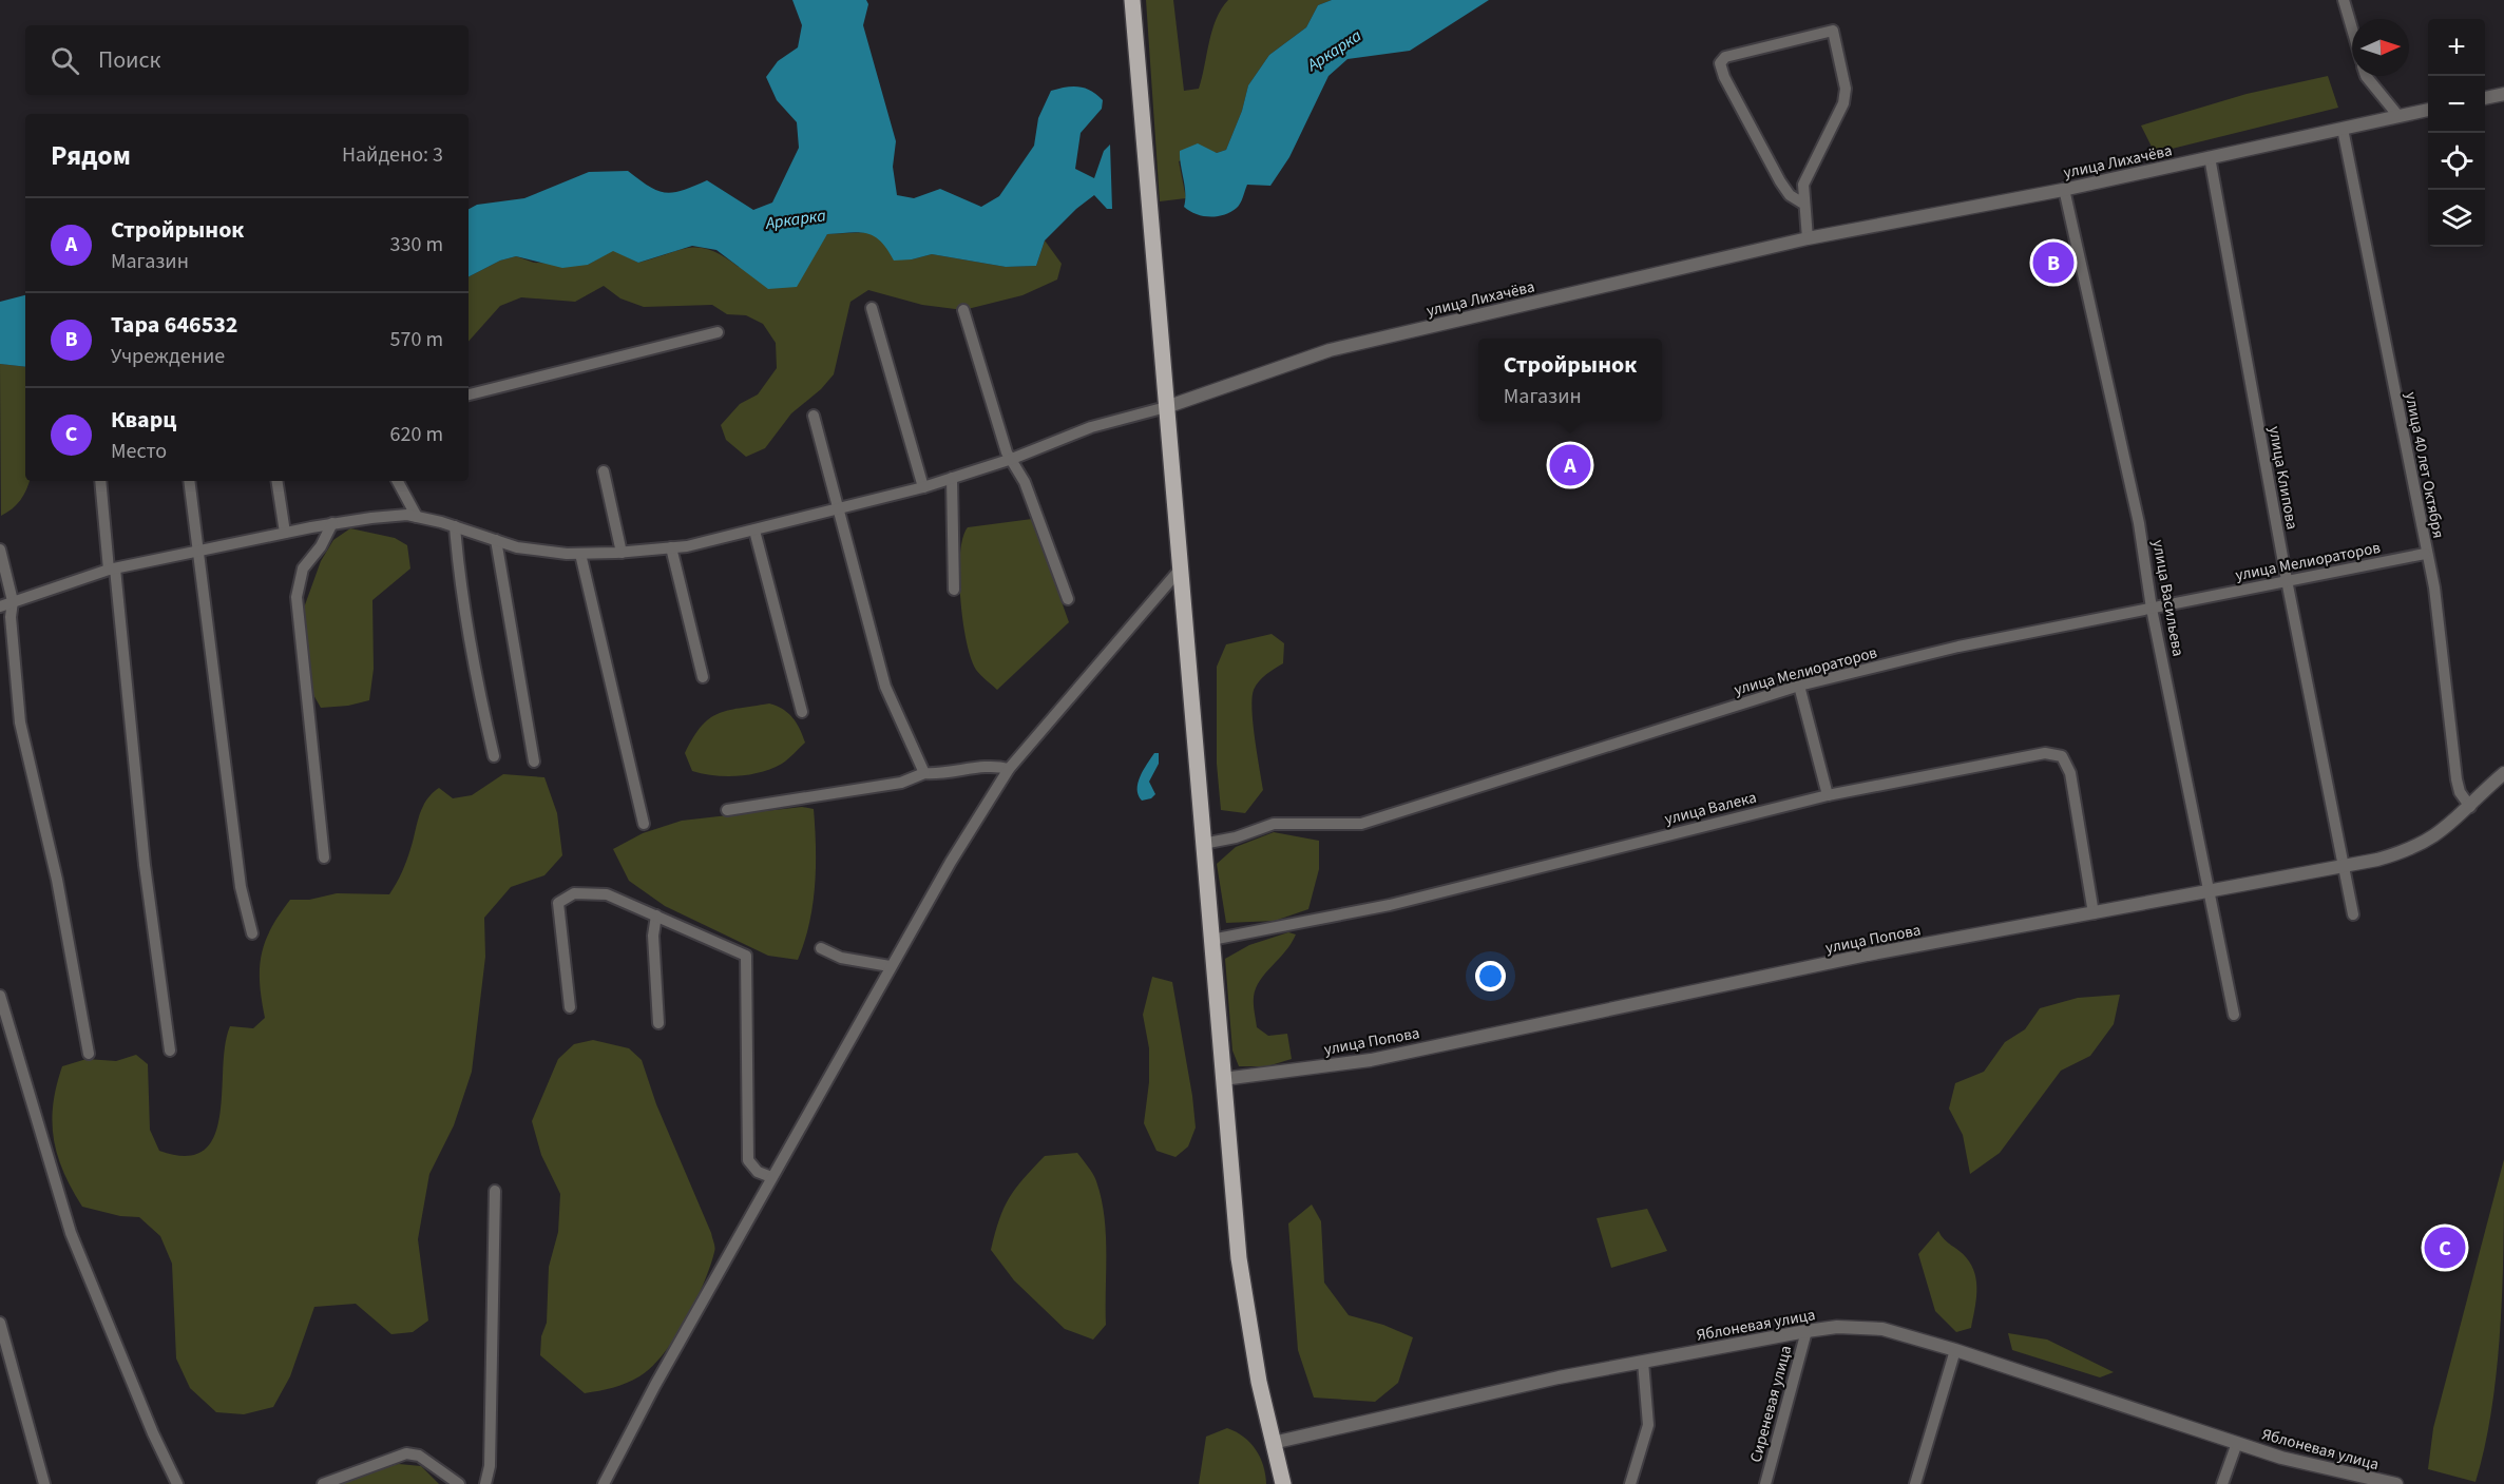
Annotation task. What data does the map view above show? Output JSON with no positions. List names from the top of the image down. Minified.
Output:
{"streets":{"street":["улица Лихачёва","улица 40 лет Октября","улица Клипова","улица Мелиораторов","улица Васильева","улица Валека","улица Попова","Яблоневая улица","Сиреневая улица"]},"crossings":[["улица Лихачёва","улица 40 лет Октября"],["улица Лихачёва","улица Клипова"],["улица Лихачёва","улица Васильева"],["улица 40 лет Октября","улица Мелиораторов"],["улица 40 лет Октября","улица Попова"],["улица Клипова","улица Мелиораторов"],["улица Клипова","улица Попова"],["улица Мелиораторов","улица Васильева"],["улица Васильева","улица Попова"],["улица Валека","улица Попова"],["Яблоневая улица","Сиреневая улица"]],"water":["Аркарка"],"north":"right","page":{"map_buttons":["+","−"],"search":"Поиск","heading":["Рядом","Найдено: 3"],"list":[{"mark":"A","name":"Стройрынок","note":"Магазин","value":"330 m"},{"mark":"B","name":"Тара 646532","note":"Учреждение","value":"570 m"},{"mark":"C","name":"Кварц","note":"Место","value":"620 m"}],"pins":["B","A","C"],"popup":["Стройрынок","Магазин"]}}
